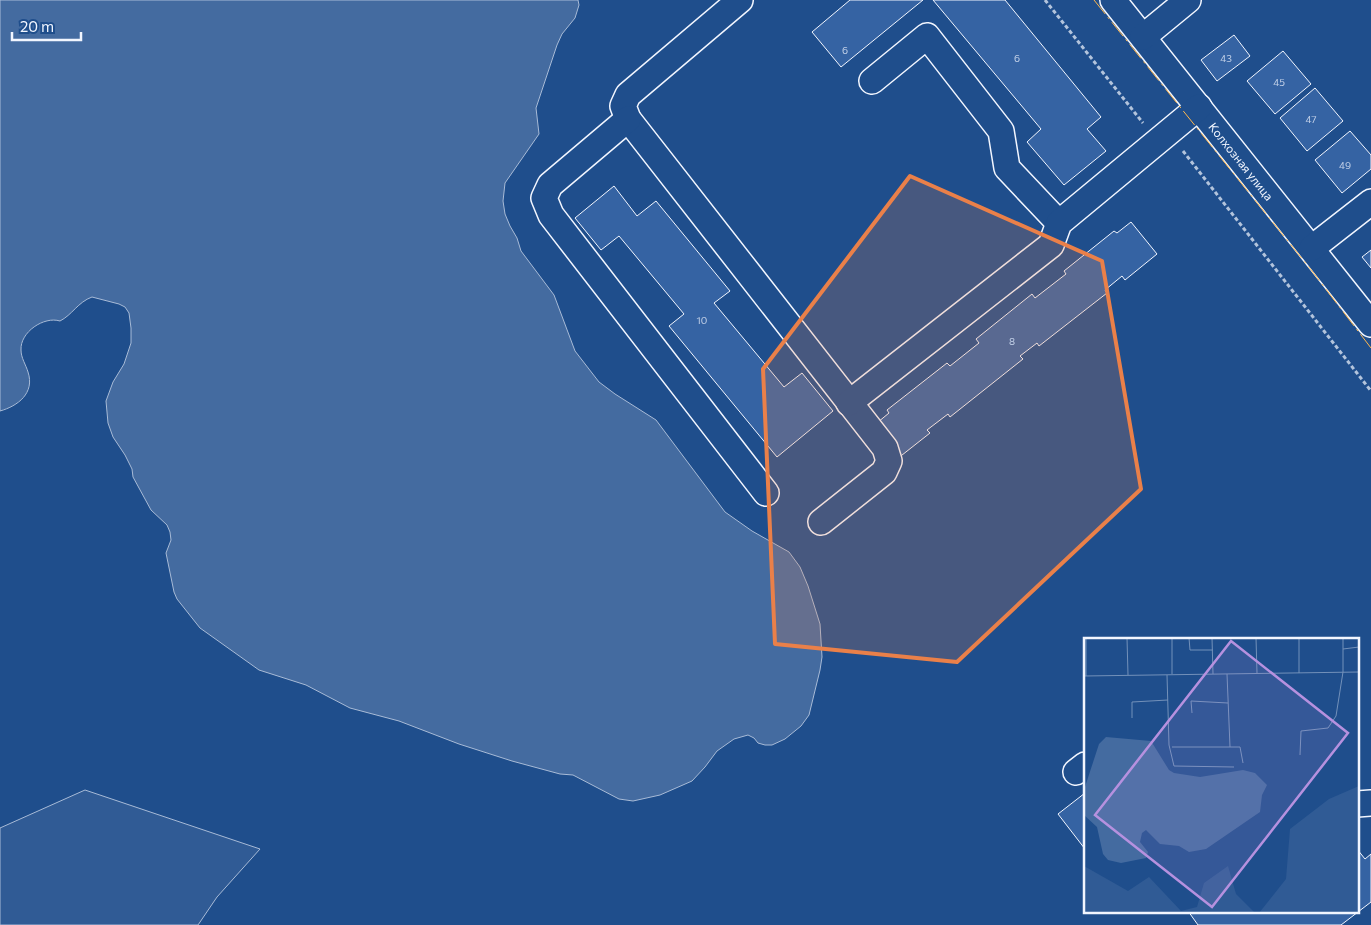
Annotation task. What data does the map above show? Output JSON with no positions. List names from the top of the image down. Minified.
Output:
{"streets":{"street":["Колхозная улица"]},"house_numbers":["6","6","43","45","47","49","10","8"],"scale_bar":"20 m"}
